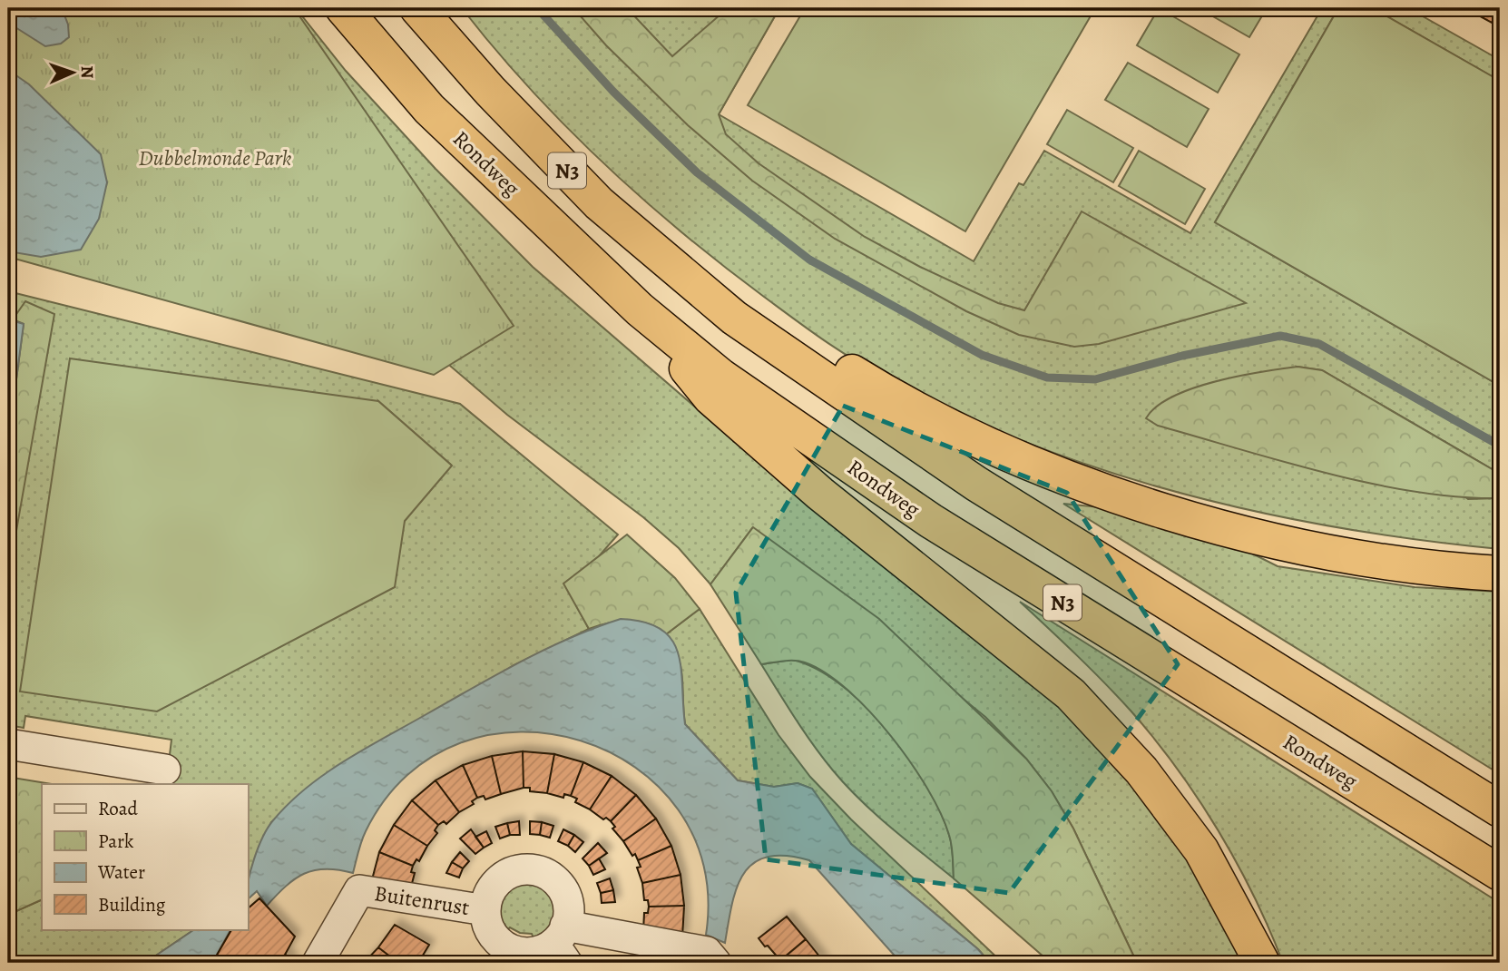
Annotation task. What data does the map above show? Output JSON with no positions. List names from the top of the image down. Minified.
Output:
{"streets":{"highway":["Rondweg","N3"],"street":["Buitenrust"]},"crossings":[["Rondweg","N3"]],"parks":["Dubbelmonde Park"],"legend":["Road","Park","Water","Building"],"north":"right"}
